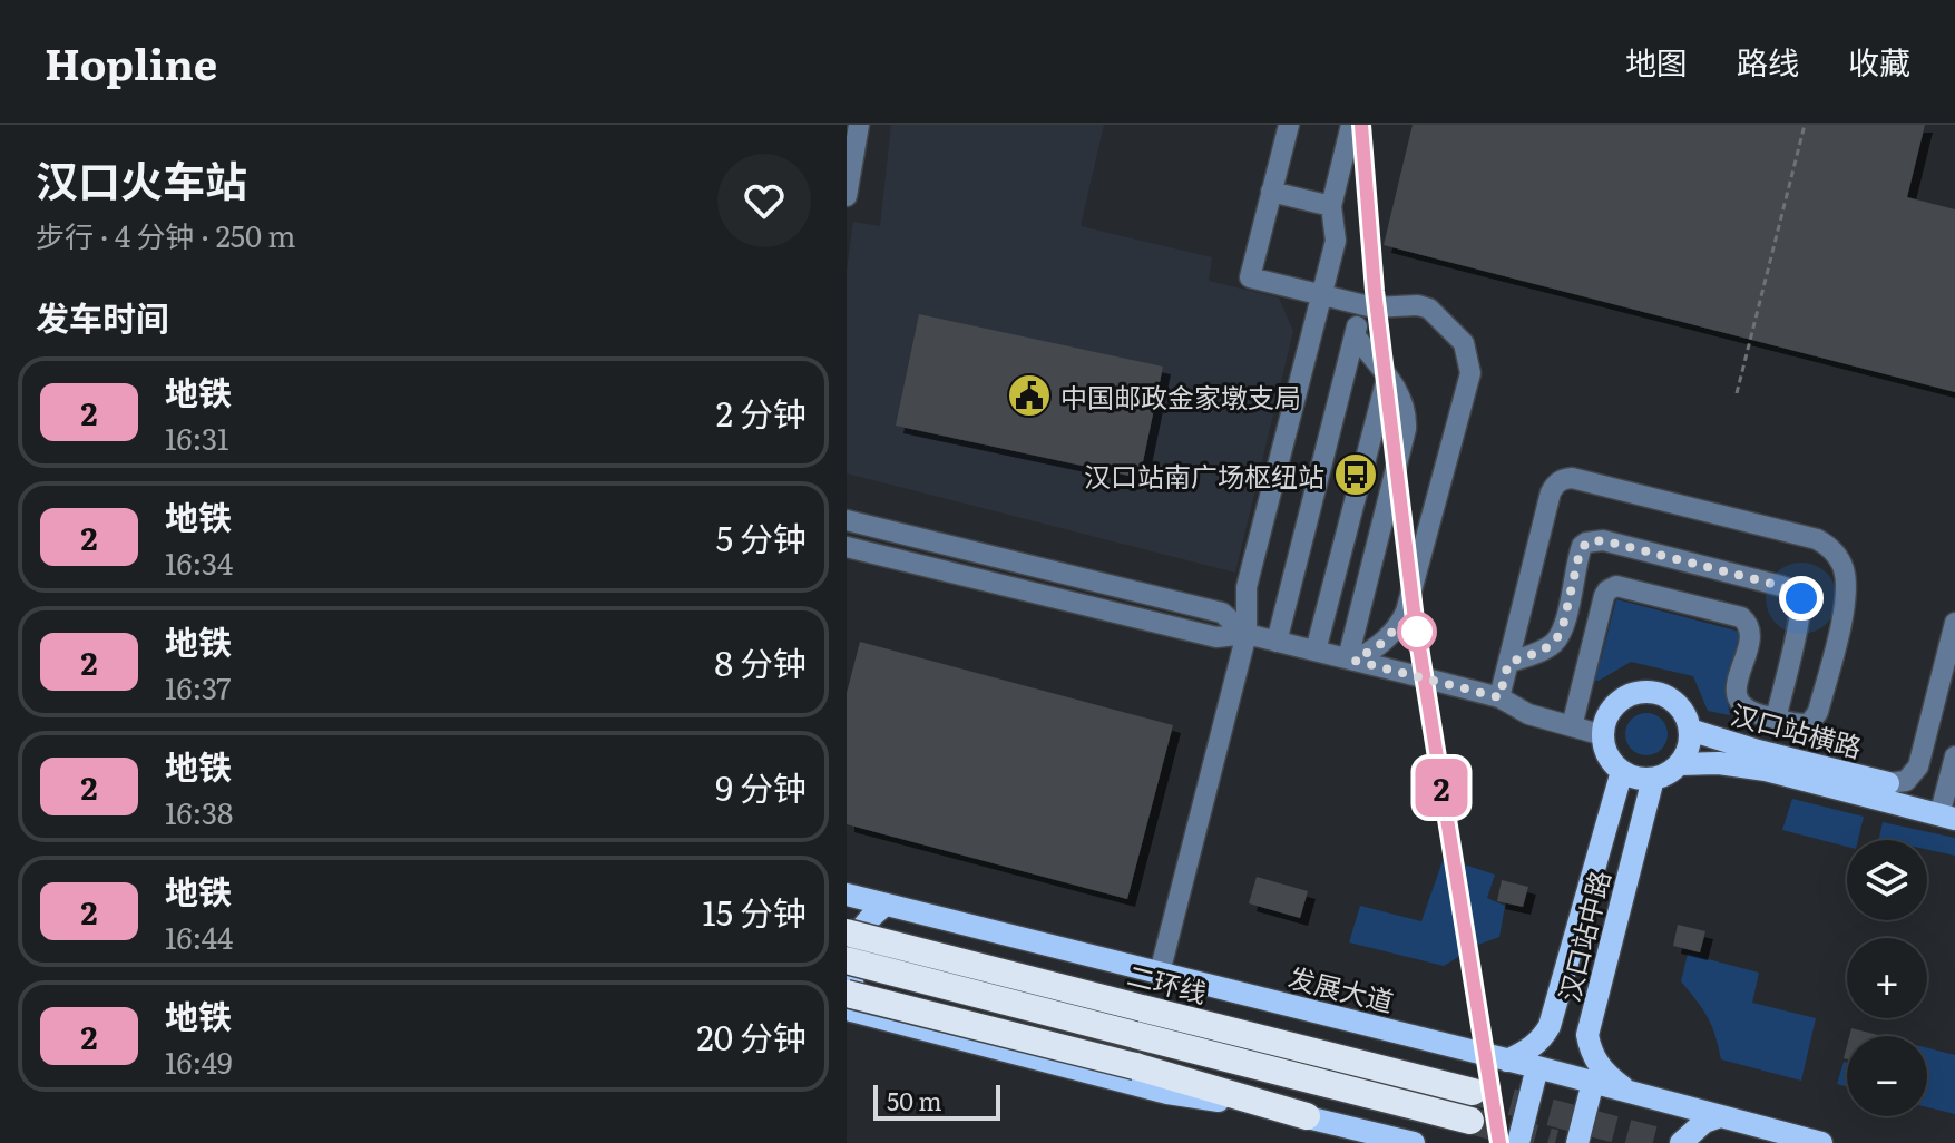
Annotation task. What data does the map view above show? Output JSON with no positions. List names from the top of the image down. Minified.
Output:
{"streets":{"highway":["二环线"],"main road":["汉口站横路","汉口站中路","发展大道"]},"crossings":[["汉口站横路","汉口站中路"],["汉口站中路","发展大道"]],"places":{"public building":["中国邮政金家墩支局"],"bus stop":["汉口站南广场枢纽站"]},"lines":["metro line 2"],"scale_bar":"50 m","page":{"header":"Hopline","nav":["地图","路线","收藏"],"heading":[["汉口火车站","步行 · 4 分钟 · 250 m"],"发车时间"],"on_map":"2","list":[{"mark":"2","name":"地铁","note":"16:31","value":"2 分钟"},{"mark":"2","name":"地铁","note":"16:34","value":"5 分钟"},{"mark":"2","name":"地铁","note":"16:37","value":"8 分钟"},{"mark":"2","name":"地铁","note":"16:38","value":"9 分钟"},{"mark":"2","name":"地铁","note":"16:44","value":"15 分钟"},{"mark":"2","name":"地铁","note":"16:49","value":"20 分钟"}],"map_buttons":["+","−"],"scale":"50 m"}}
